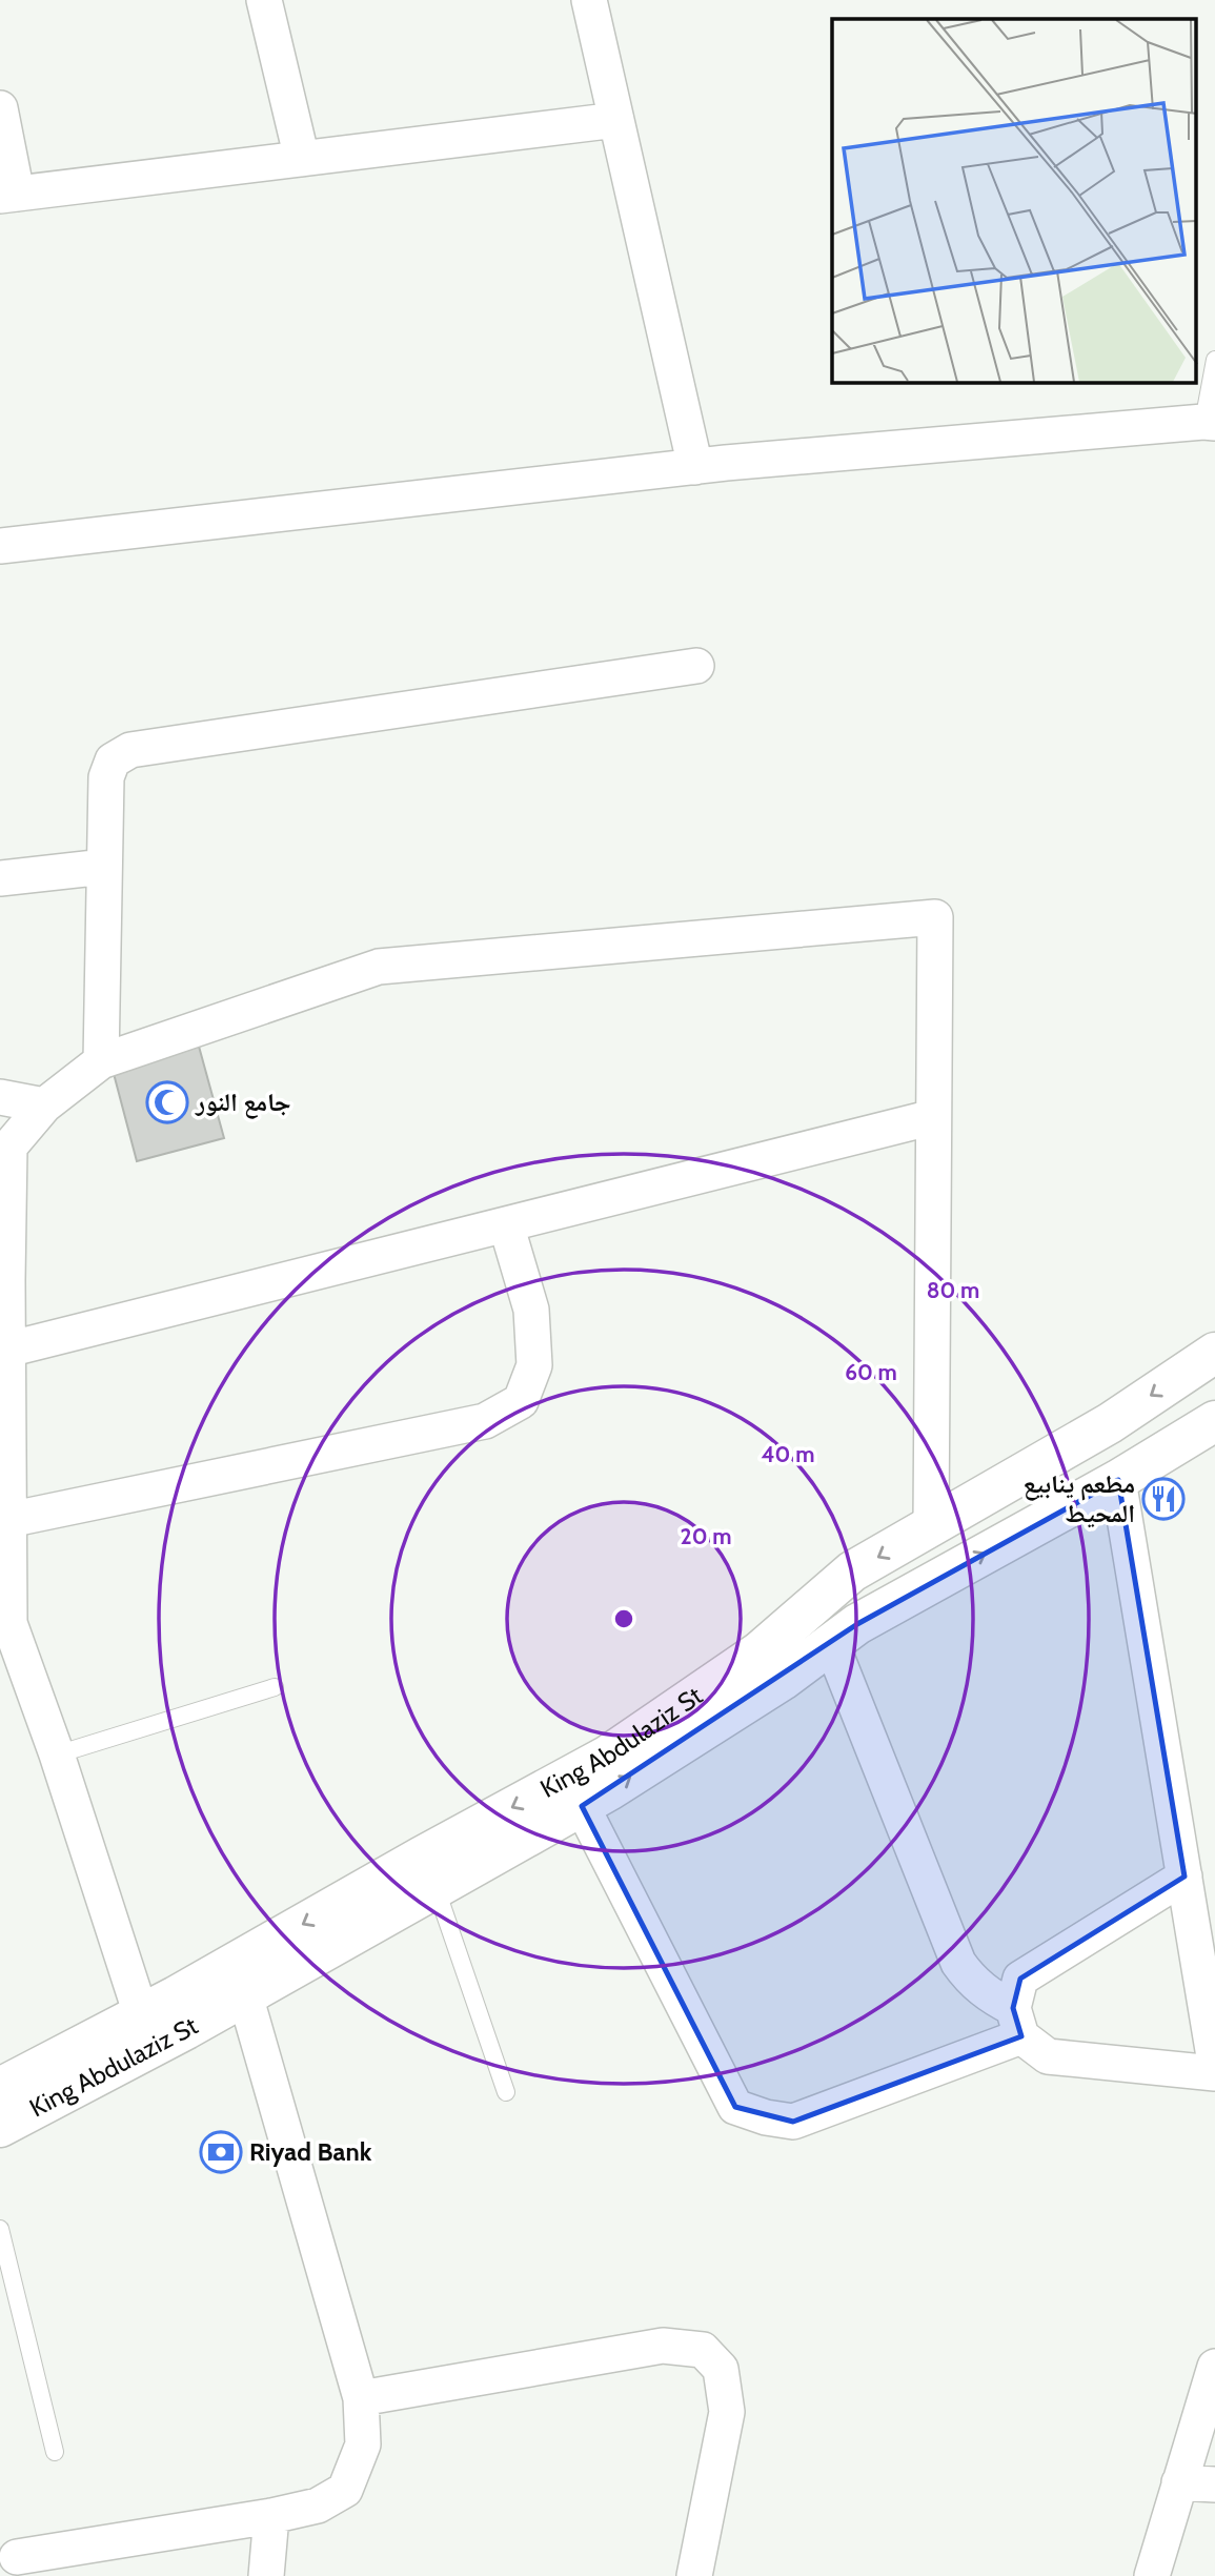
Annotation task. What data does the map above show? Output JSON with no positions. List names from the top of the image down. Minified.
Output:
{"streets":{"street":["King Abdulaziz St"]},"places":{"mosque":["جامع النور"],"restaurant":["مطعم ينابيع المحيط"],"bank":["Riyad Bank"]},"rings":["80 m","60 m","40 m","20 m"]}
